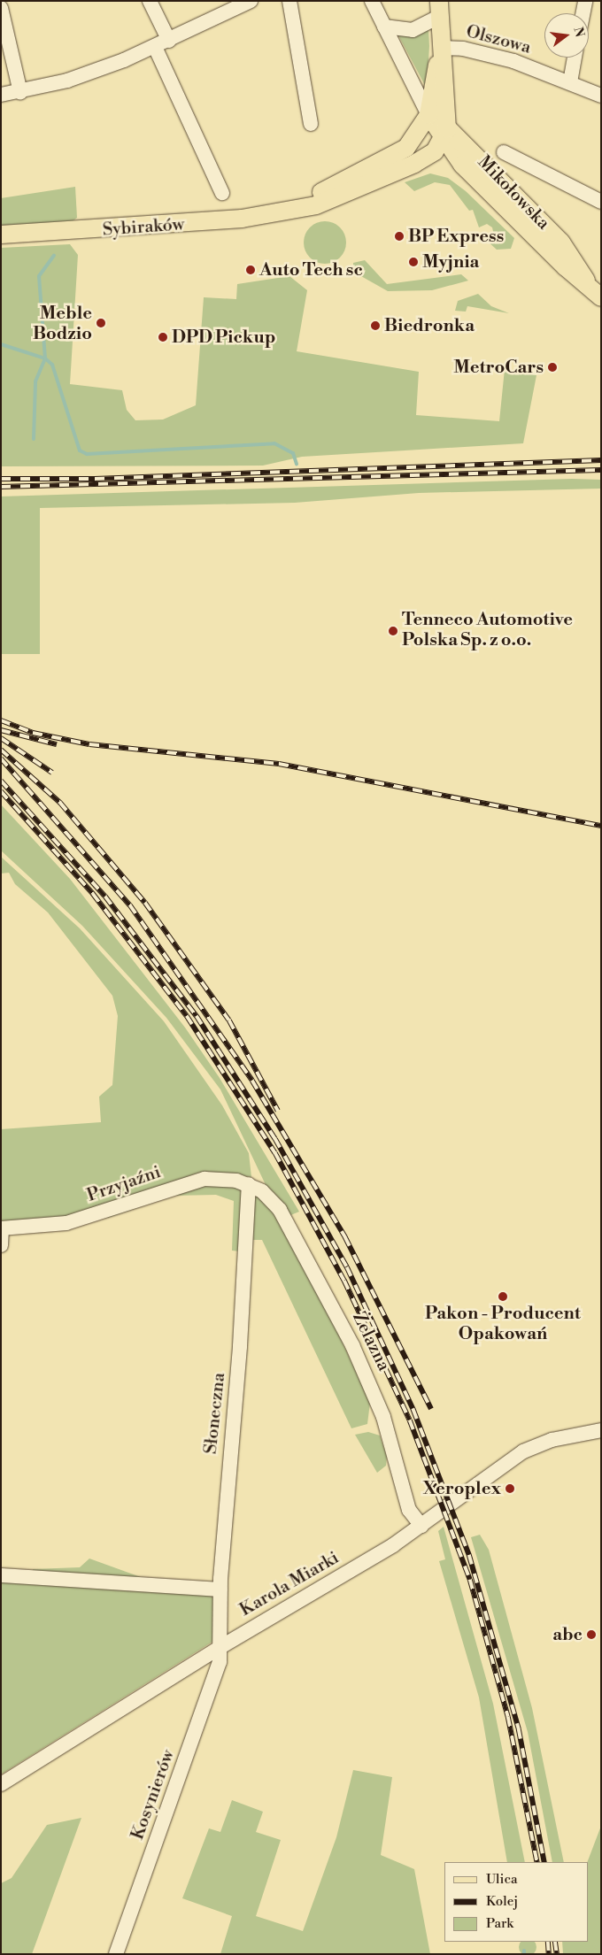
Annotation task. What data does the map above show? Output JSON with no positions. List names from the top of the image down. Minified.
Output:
{"streets":{"main road":["Mikołowska","Sybiraków"],"street":["Olszowa","Przyjaźni","Żelazna","Słoneczna","Karola Miarki","Kosynierów"]},"crossings":[["Mikołowska","Sybiraków"],["Przyjaźni","Żelazna"],["Przyjaźni","Słoneczna"],["Żelazna","Słoneczna"],["Żelazna","Karola Miarki"],["Słoneczna","Karola Miarki"],["Słoneczna","Kosynierów"],["Karola Miarki","Kosynierów"]],"places":["BP Express","Myjnia","Auto Tech sc","Meble Bodzio","Biedronka","DPD Pickup","MetroCars","Tenneco Automotive Polska Sp. z o.o.","Pakon - Producent Opakowań","Xeroplex","abc"],"legend":["Ulica","Kolej","Park"],"north":"right"}
